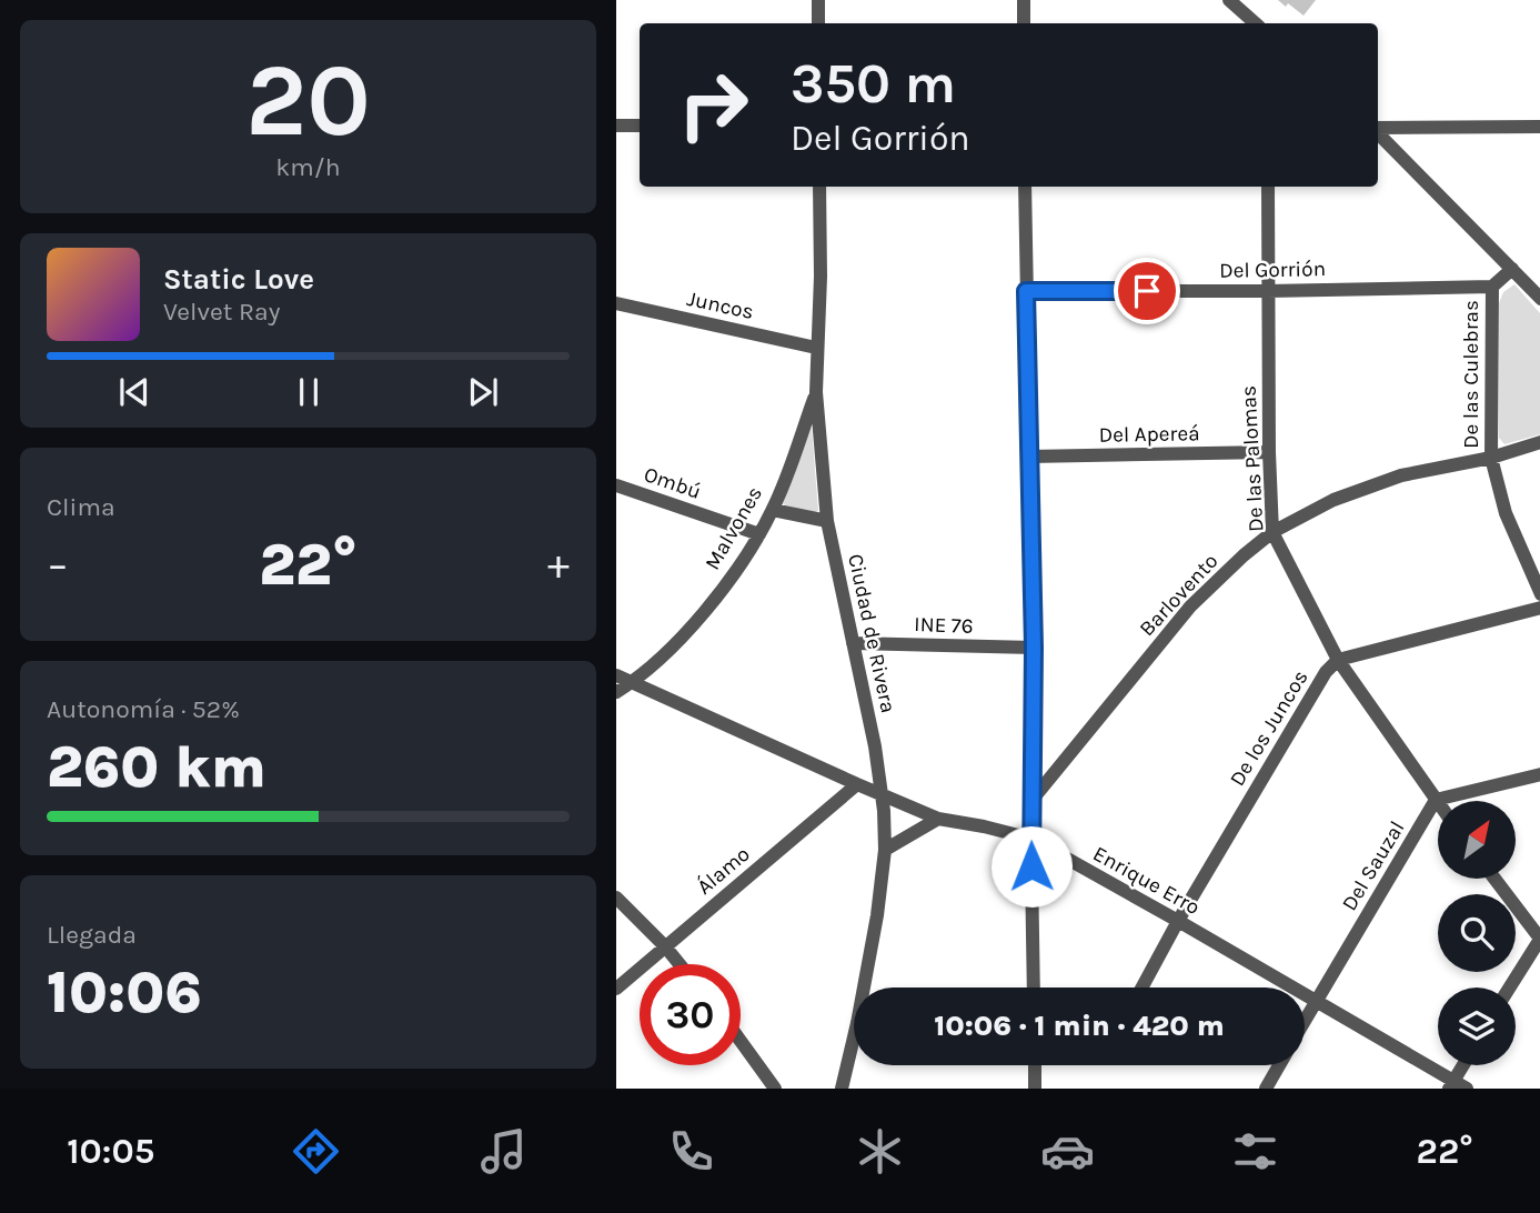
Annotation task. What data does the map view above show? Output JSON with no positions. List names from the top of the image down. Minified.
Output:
{"streets":{"street":["Del Gorrión","Juncos","De las Culebras","Del Apereá","De las Palomas","Ombú","Malvones","Barlovento","INE 76","Ciudad de Rivera","De los Juncos","Del Sauzal","Álamo","Enrique Erro"]},"crossings":[["Del Gorrión","De las Culebras"],["Del Gorrión","De las Palomas"],["Juncos","Ciudad de Rivera"],["De las Culebras","Barlovento"],["Del Apereá","De las Palomas"],["De las Palomas","Barlovento"],["De las Palomas","De los Juncos"],["De las Palomas","Del Sauzal"],["Ombú","Malvones"],["Malvones","Ciudad de Rivera"],["Malvones","Enrique Erro"],["INE 76","Ciudad de Rivera"],["Ciudad de Rivera","Enrique Erro"],["De los Juncos","Enrique Erro"],["Del Sauzal","Enrique Erro"],["Álamo","Enrique Erro"]],"north":"top right","page":{"tile":[["20","km/h"],"Clima",["Autonomía · 52%","260 km"],["Llegada","10:06"]],"turn":["350 m","Del Gorrión"],"song":["Static Love","Velvet Ray"],"heat":["−","22°","+"],"limit":"30","trip":"10:06 · 1 min · 420 m","tabs":["10:05","22°"]}}
